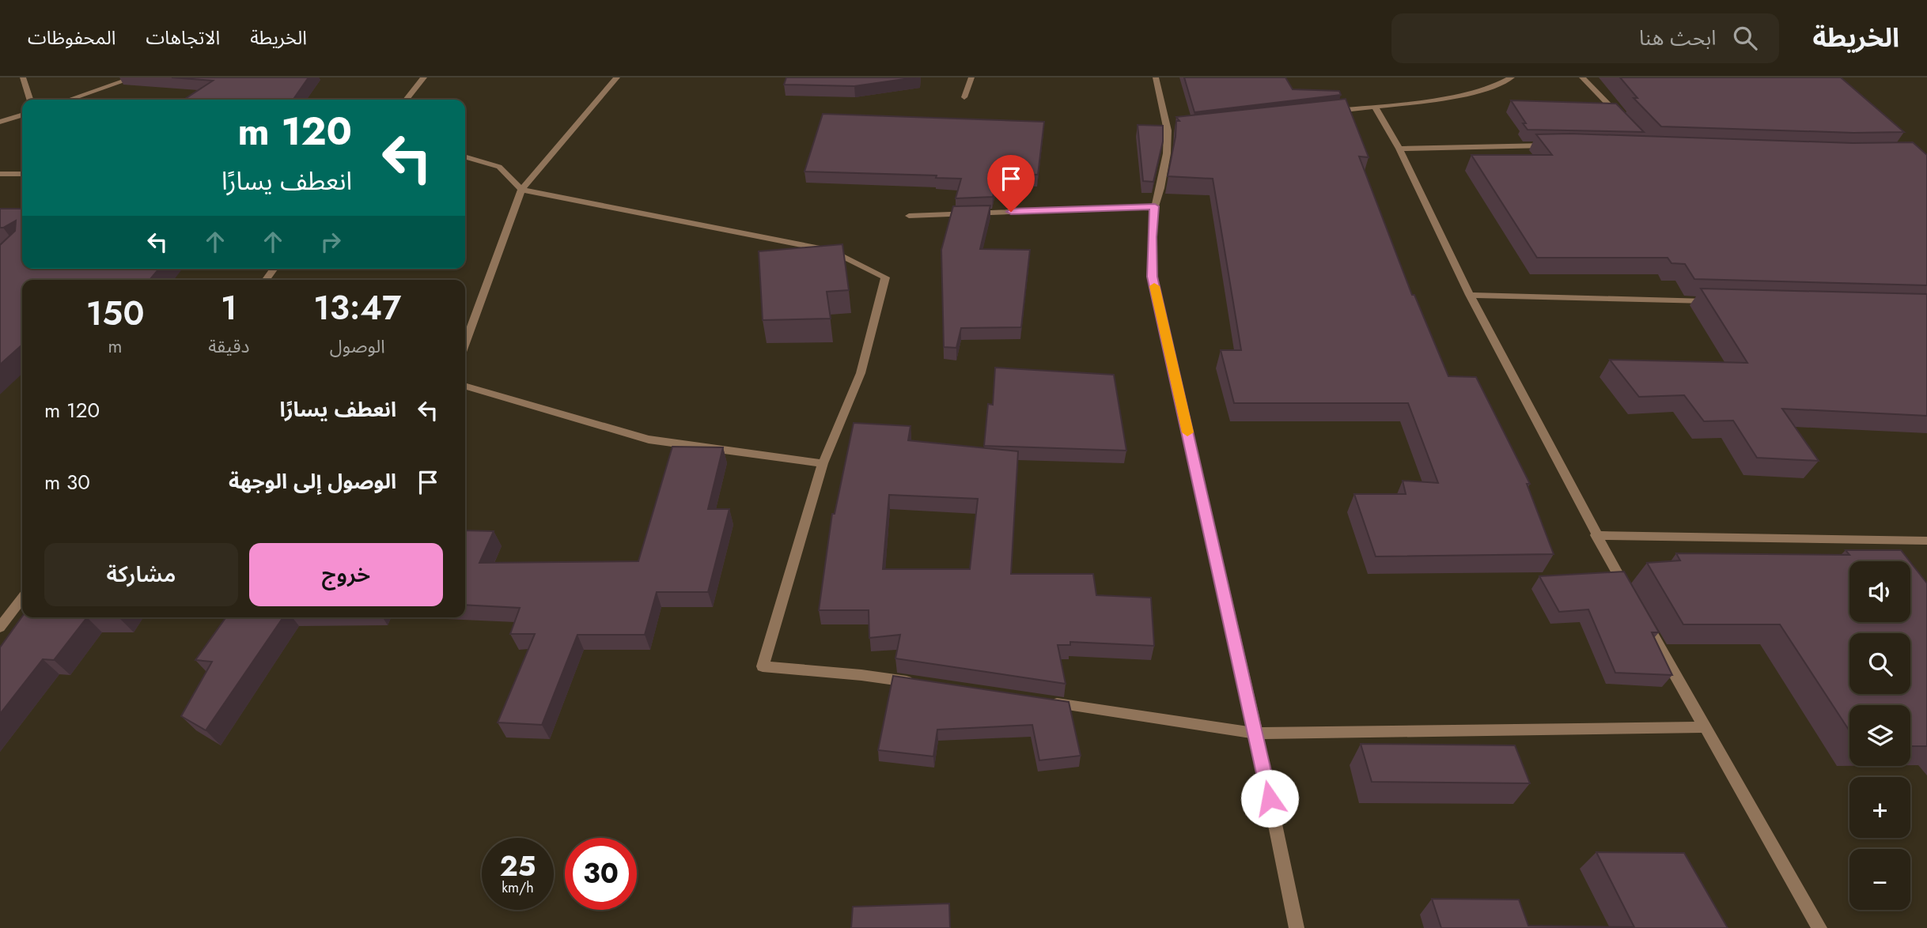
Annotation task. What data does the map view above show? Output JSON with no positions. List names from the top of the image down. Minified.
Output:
{"page":{"header":"الخريطة","search":"ابحث هنا","nav":["الخريطة","الاتجاهات","المحفوظات"],"turn":["120 m","انعطف يسارًا"],"eta":["13:47","الوصول","1","دقيقة","150","m"],"list":[{"name":"انعطف يسارًا","value":"120 m"},{"name":"الوصول إلى الوجهة","value":"30 m"}],"buttons":["خروج","مشاركة"],"map_buttons":["+","−"],"speed":"25 km/h","limit":"30"}}
